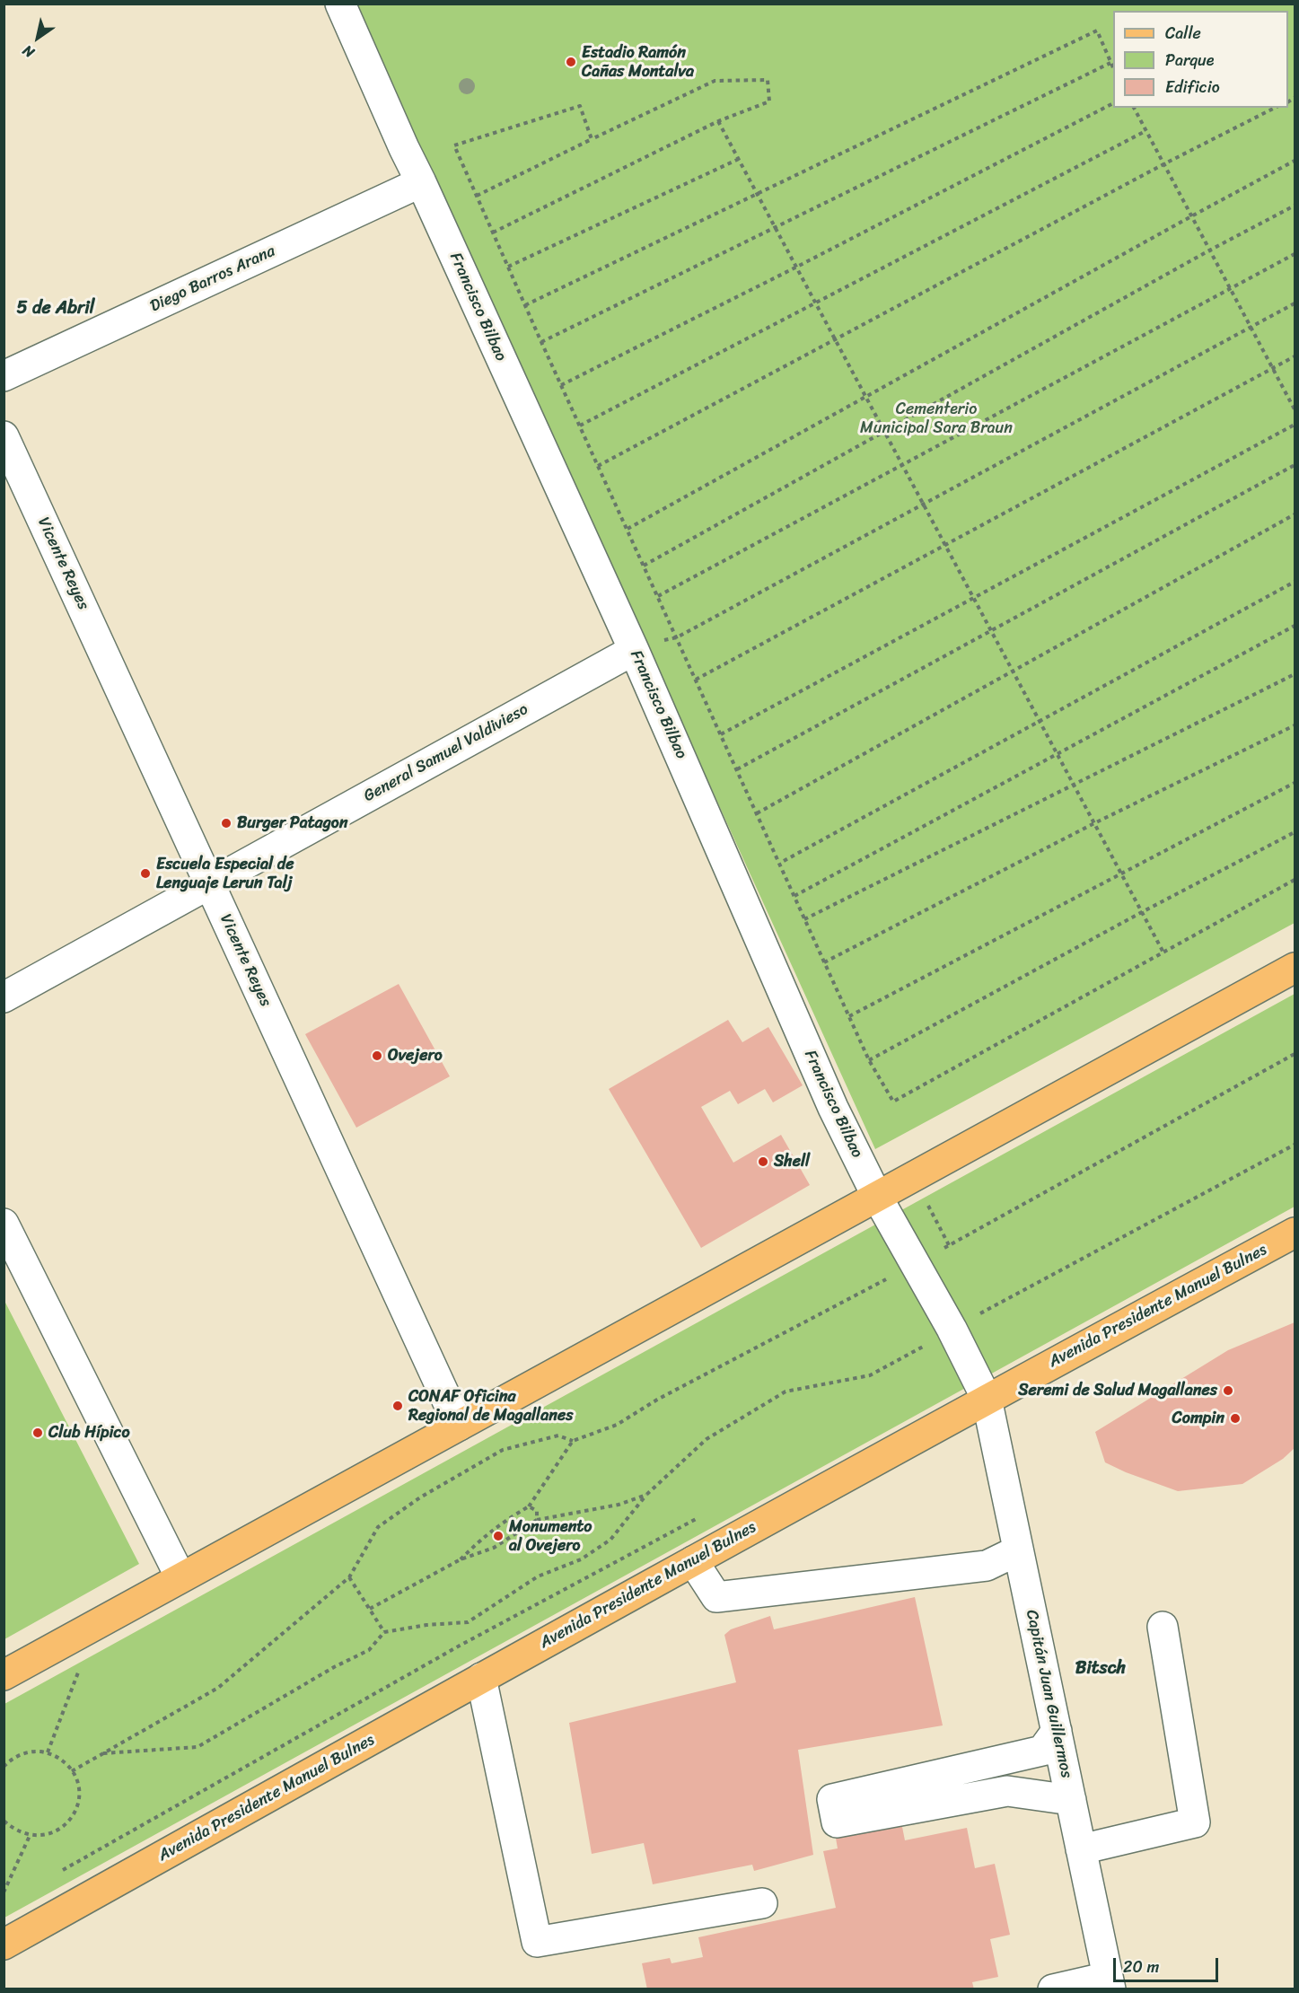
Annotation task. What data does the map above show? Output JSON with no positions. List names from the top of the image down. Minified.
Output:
{"streets":{"main road":["Avenida Presidente Manuel Bulnes"],"street":["Diego Barros Arana","Francisco Bilbao","Vicente Reyes","General Samuel Valdivieso","Capitán Juan Guillermos"]},"crossings":[["Diego Barros Arana","Francisco Bilbao"],["Francisco Bilbao","General Samuel Valdivieso"],["Francisco Bilbao","Avenida Presidente Manuel Bulnes"],["Francisco Bilbao","Capitán Juan Guillermos"],["Vicente Reyes","General Samuel Valdivieso"],["Avenida Presidente Manuel Bulnes","Capitán Juan Guillermos"]],"districts":["5 de Abril","Bitsch"],"parks":["Cementerio Municipal Sara Braun"],"places":["Estadio Ramón Cañas Montalva","Burger Patagon","Escuela Especial de Lenguaje Lerun Talj","Ovejero","Shell","Seremi de Salud Magallanes","CONAF Oficina Regional de Magallanes","Compin","Club Hípico","Monumento al Ovejero"],"legend":["Calle","Parque","Edificio"],"scale_bar":"20 m","north":"bottom left"}
